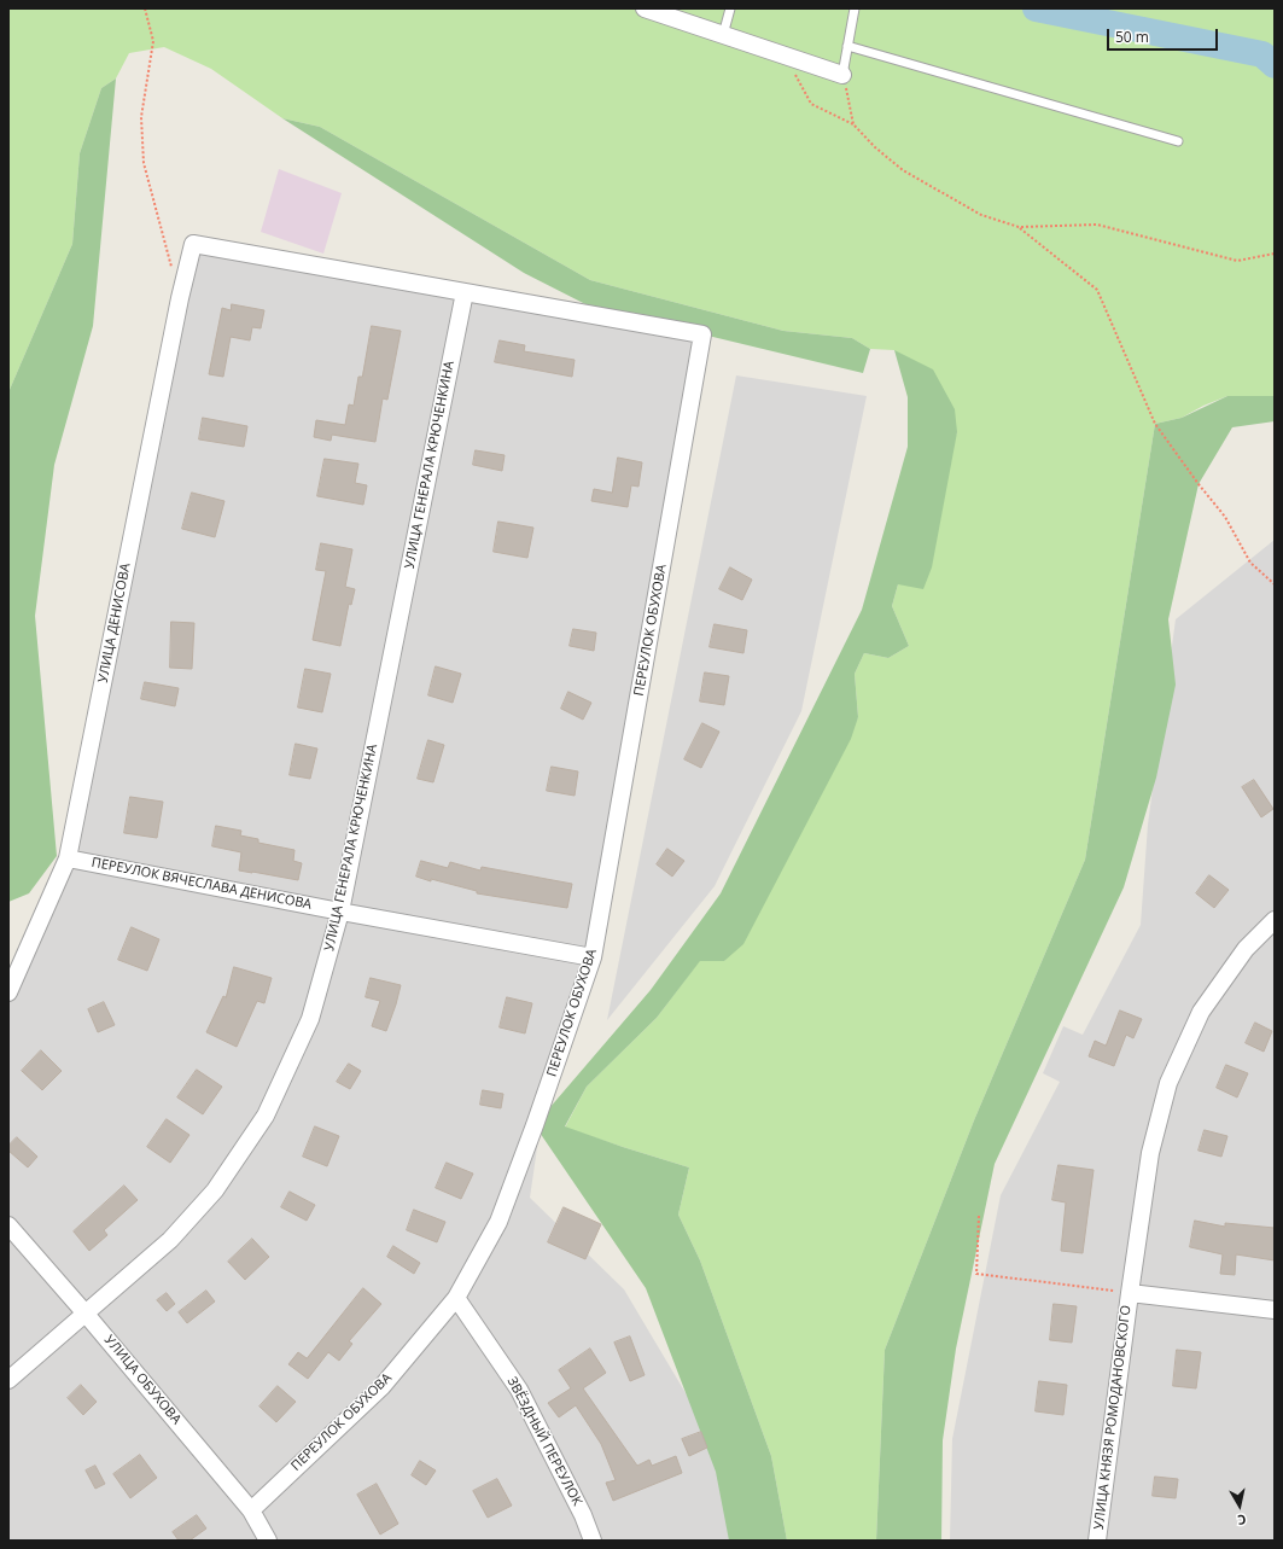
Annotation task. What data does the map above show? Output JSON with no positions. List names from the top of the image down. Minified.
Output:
{"streets":{"street":["УЛИЦА ГЕНЕРАЛА КРЮЧЕНКИНА","УЛИЦА ДЕНИСОВА","ПЕРЕУЛОК ОБУХОВА","ПЕРЕУЛОК ВЯЧЕСЛАВА ДЕНИСОВА","УЛИЦА ОБУХОВА","УЛИЦА КНЯЗЯ РОМОДАНОВСКОГО","ЗВЁЗДНЫЙ ПЕРЕУЛОК"]},"crossings":[["УЛИЦА ГЕНЕРАЛА КРЮЧЕНКИНА","УЛИЦА ДЕНИСОВА"],["УЛИЦА ГЕНЕРАЛА КРЮЧЕНКИНА","ПЕРЕУЛОК ОБУХОВА"],["УЛИЦА ГЕНЕРАЛА КРЮЧЕНКИНА","ПЕРЕУЛОК ВЯЧЕСЛАВА ДЕНИСОВА"],["УЛИЦА ГЕНЕРАЛА КРЮЧЕНКИНА","УЛИЦА ОБУХОВА"],["УЛИЦА ДЕНИСОВА","ПЕРЕУЛОК ОБУХОВА"],["УЛИЦА ДЕНИСОВА","ПЕРЕУЛОК ВЯЧЕСЛАВА ДЕНИСОВА"],["ПЕРЕУЛОК ОБУХОВА","ПЕРЕУЛОК ВЯЧЕСЛАВА ДЕНИСОВА"],["ПЕРЕУЛОК ОБУХОВА","УЛИЦА ОБУХОВА"],["ПЕРЕУЛОК ОБУХОВА","ЗВЁЗДНЫЙ ПЕРЕУЛОК"]],"scale_bar":"50 m","north":"bottom"}
